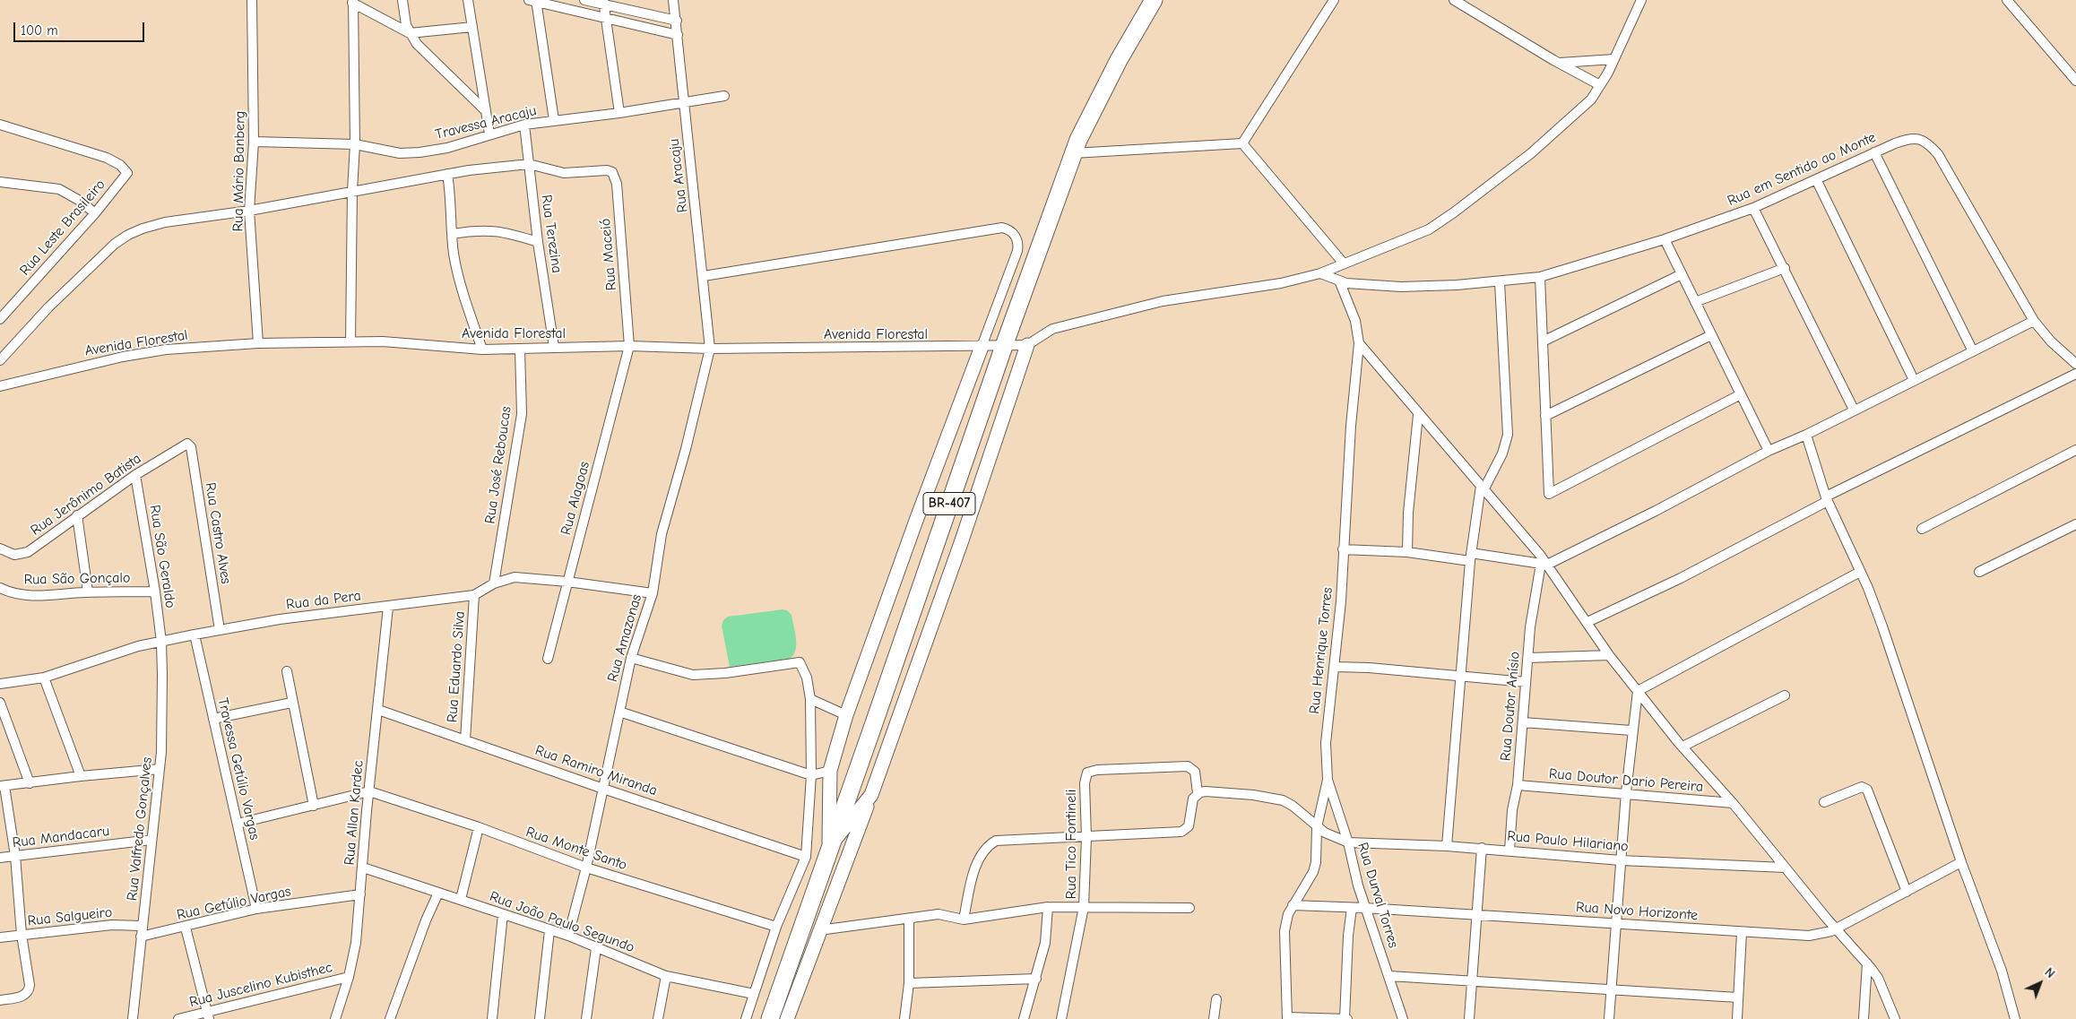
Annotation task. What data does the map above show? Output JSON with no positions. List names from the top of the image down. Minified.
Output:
{"streets":{"highway":["BR-407"],"street":["Travessa Aracaju","Rua em Sentido ao Monte","Rua Mário Banberg","Rua Aracaju","Rua Leste Brasileiro","Rua Terezina","Rua Maceió","Avenida Florestal","Rua José Reboucas","Rua Jerônimo Batista","Rua Alagoas","Rua Castro Alves","Rua São Geraldo","Rua São Gonçalo","Rua da Pera","Rua Amazonas","Rua Henrique Torres","Rua Eduardo Silva","Rua Doutor Anísio","Travessa Getúlio Vargas","Rua Ramiro Miranda","Rua Doutor Dario Pereira","Rua Allan Kardec","Rua Valfredo Gonçalves","Rua Mandacaru","Rua Paulo Hilariano","Rua Tico Fontineli","Rua Monte Santo","Rua Durval Torres","Rua Getúlio Vargas","Rua Novo Horizonte","Rua Salgueiro","Rua João Paulo Segundo","Rua Juscelino Kubisthec"]},"crossings":[["Travessa Aracaju","Rua Mário Banberg"],["Travessa Aracaju","Rua Aracaju"],["Travessa Aracaju","Rua Terezina"],["Rua em Sentido ao Monte","Rua Henrique Torres"],["Rua Mário Banberg","Avenida Florestal"],["Rua Aracaju","Avenida Florestal"],["Rua Aracaju","Rua Amazonas"],["Rua Terezina","Rua Maceió"],["Rua Terezina","Avenida Florestal"],["Rua Maceió","Avenida Florestal"],["Rua Maceió","Rua Alagoas"],["Avenida Florestal","Rua José Reboucas"],["Avenida Florestal","Rua Alagoas"],["Avenida Florestal","BR-407"],["Avenida Florestal","Rua Amazonas"],["Rua José Reboucas","Rua da Pera"],["Rua Jerônimo Batista","Rua Castro Alves"],["Rua Jerônimo Batista","Rua São Geraldo"],["Rua Alagoas","Rua da Pera"],["Rua Castro Alves","Rua da Pera"],["Rua São Geraldo","Rua São Gonçalo"],["Rua São Geraldo","Rua da Pera"],["Rua São Geraldo","Rua Valfredo Gonçalves"],["Rua da Pera","Rua Amazonas"],["Rua da Pera","Rua Eduardo Silva"],["Rua da Pera","Travessa Getúlio Vargas"],["Rua da Pera","Rua Allan Kardec"],["Rua da Pera","Rua Valfredo Gonçalves"],["Rua Amazonas","Rua Ramiro Miranda"],["Rua Amazonas","Rua Monte Santo"],["Rua Amazonas","Rua João Paulo Segundo"],["Rua Henrique Torres","Rua Durval Torres"],["Rua Henrique Torres","Rua Novo Horizonte"],["Rua Eduardo Silva","Rua Ramiro Miranda"],["Rua Doutor Anísio","Rua Doutor Dario Pereira"],["Rua Doutor Anísio","Rua Paulo Hilariano"],["Travessa Getúlio Vargas","Rua Getúlio Vargas"],["Rua Ramiro Miranda","Rua Allan Kardec"],["Rua Allan Kardec","Rua Monte Santo"],["Rua Allan Kardec","Rua Getúlio Vargas"],["Rua Allan Kardec","Rua João Paulo Segundo"],["Rua Allan Kardec","Rua Juscelino Kubisthec"],["Rua Valfredo Gonçalves","Rua Mandacaru"],["Rua Valfredo Gonçalves","Rua Getúlio Vargas"],["Rua Valfredo Gonçalves","Rua Salgueiro"],["Rua Paulo Hilariano","Rua Durval Torres"],["Rua Durval Torres","Rua Novo Horizonte"]],"scale_bar":"100 m","north":"top right"}
